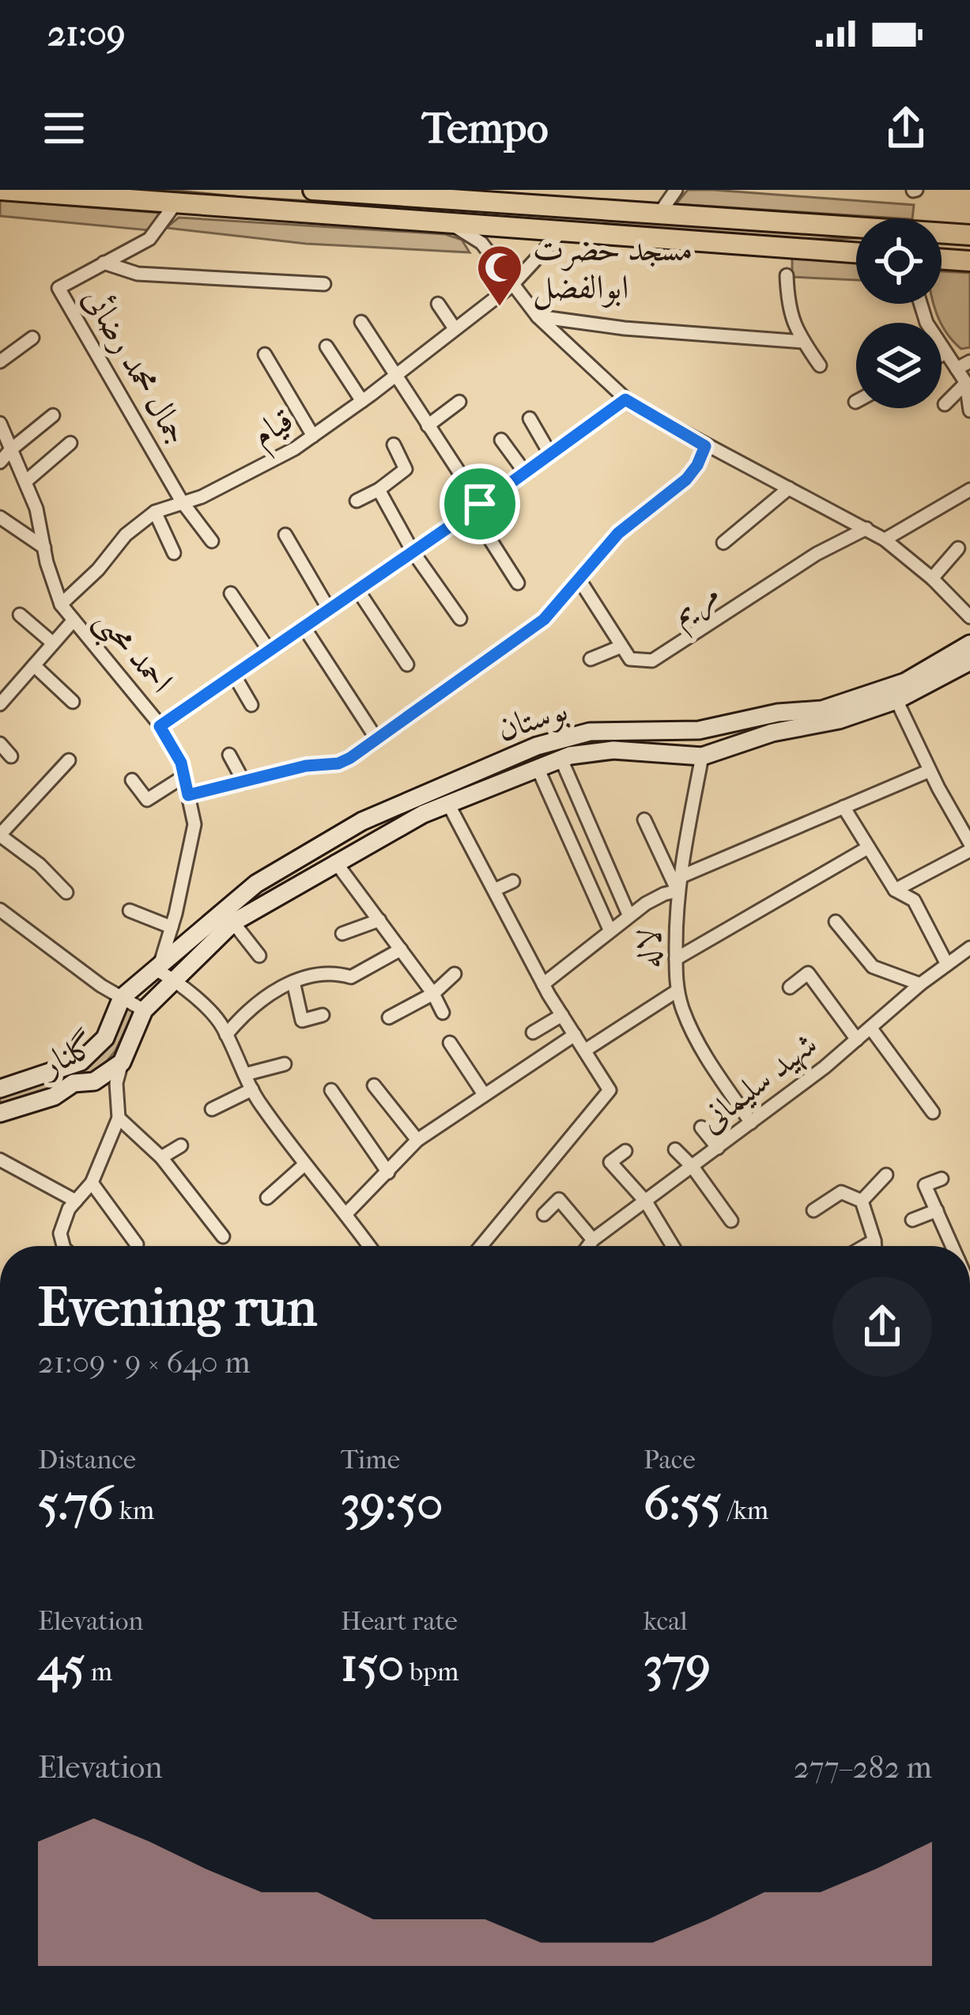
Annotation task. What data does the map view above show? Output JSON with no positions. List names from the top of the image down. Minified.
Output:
{"streets":{"street":["جمال محمد رضائی","قیام","مریم","احمد محبی","بوستان","لاله","گلنار","شهید سلیمانی"]},"crossings":[["جمال محمد رضائی","قیام"],["قیام","احمد محبی"],["احمد محبی","بوستان"],["احمد محبی","گلنار"],["بوستان","لاله"],["بوستان","گلنار"],["لاله","شهید سلیمانی"]],"places":{"mosque":["مسجد حضرت ابوالفضل"]},"page":{"status":"21:09","header":"Tempo","heading":["Evening run","21:09 · 9 × 640 m"],"stats":[["Distance","5.76 km"],["Time","39:50"],["Pace","6:55 /km"],["Elevation","45 m"],["Heart rate","150 bpm"],["kcal","379"]],"chart":["Elevation","277–282 m"]}}
